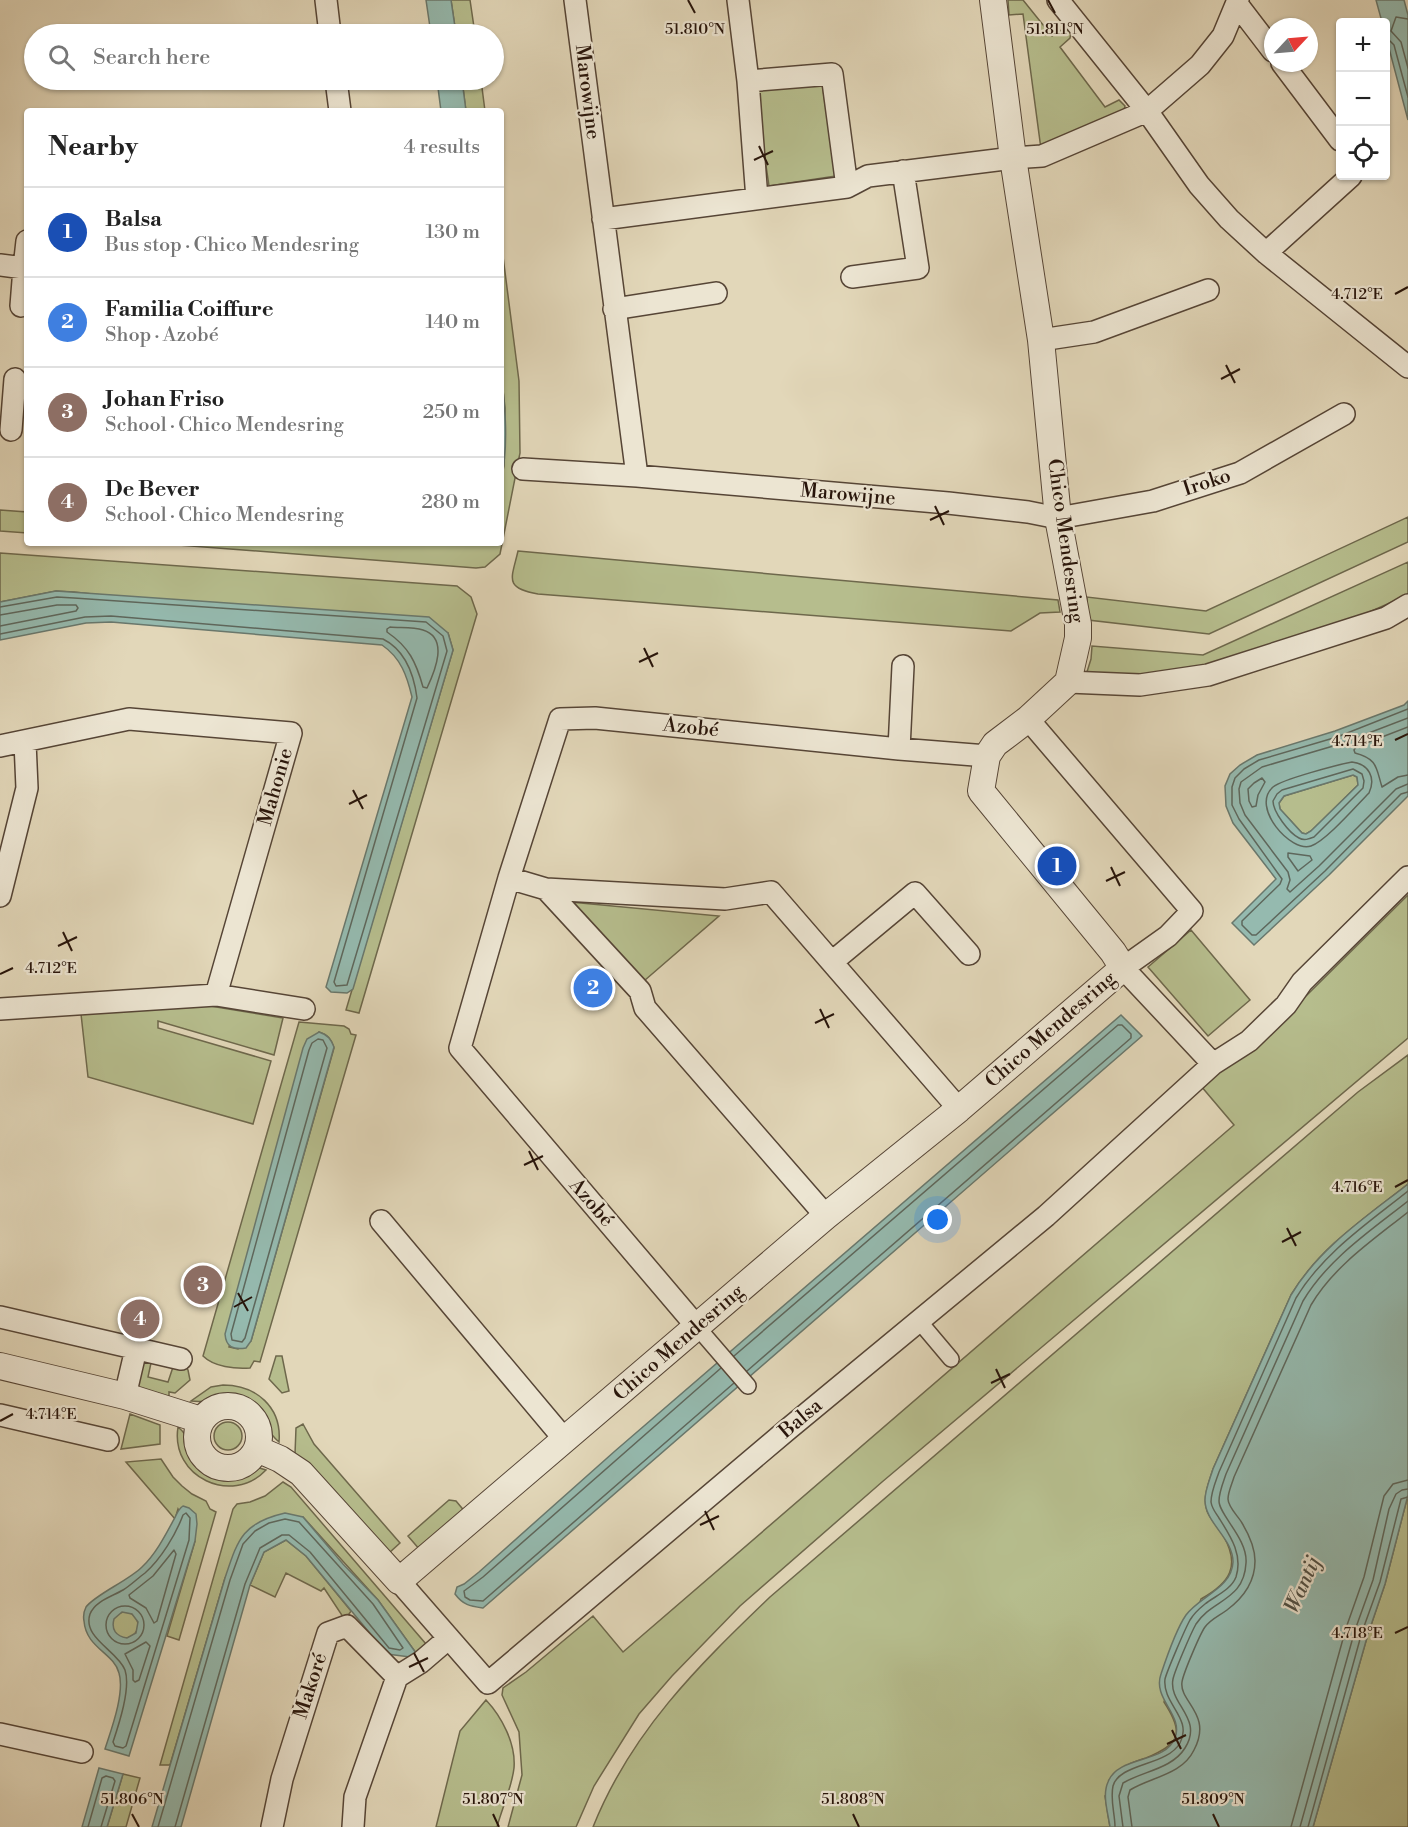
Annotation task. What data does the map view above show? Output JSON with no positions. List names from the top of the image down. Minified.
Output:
{"streets":{"street":["Marowijne","Iroko","Chico Mendesring","Azobé","Mahonie","Balsa","Makoré"]},"crossings":[["Marowijne","Iroko"],["Marowijne","Chico Mendesring"],["Iroko","Chico Mendesring"],["Chico Mendesring","Azobé"],["Chico Mendesring","Balsa"]],"water":["Wantij"],"north":"top right","page":{"map_buttons":["+","−"],"search":"Search here","heading":["Nearby","4 results"],"list":[{"mark":"1","name":"Balsa","note":"Bus stop · Chico Mendesring","value":"130 m"},{"mark":"2","name":"Familia Coiffure","note":"Shop · Azobé","value":"140 m"},{"mark":"3","name":"Johan Friso","note":"School · Chico Mendesring","value":"250 m"},{"mark":"4","name":"De Bever","note":"School · Chico Mendesring","value":"280 m"}],"pins":["1","2","3","4"]},"coordinates":["51.810°N","51.811°N","4.712°E","4.714°E","4.716°E","4.718°E","51.806°N","51.807°N","51.808°N","51.809°N"]}
